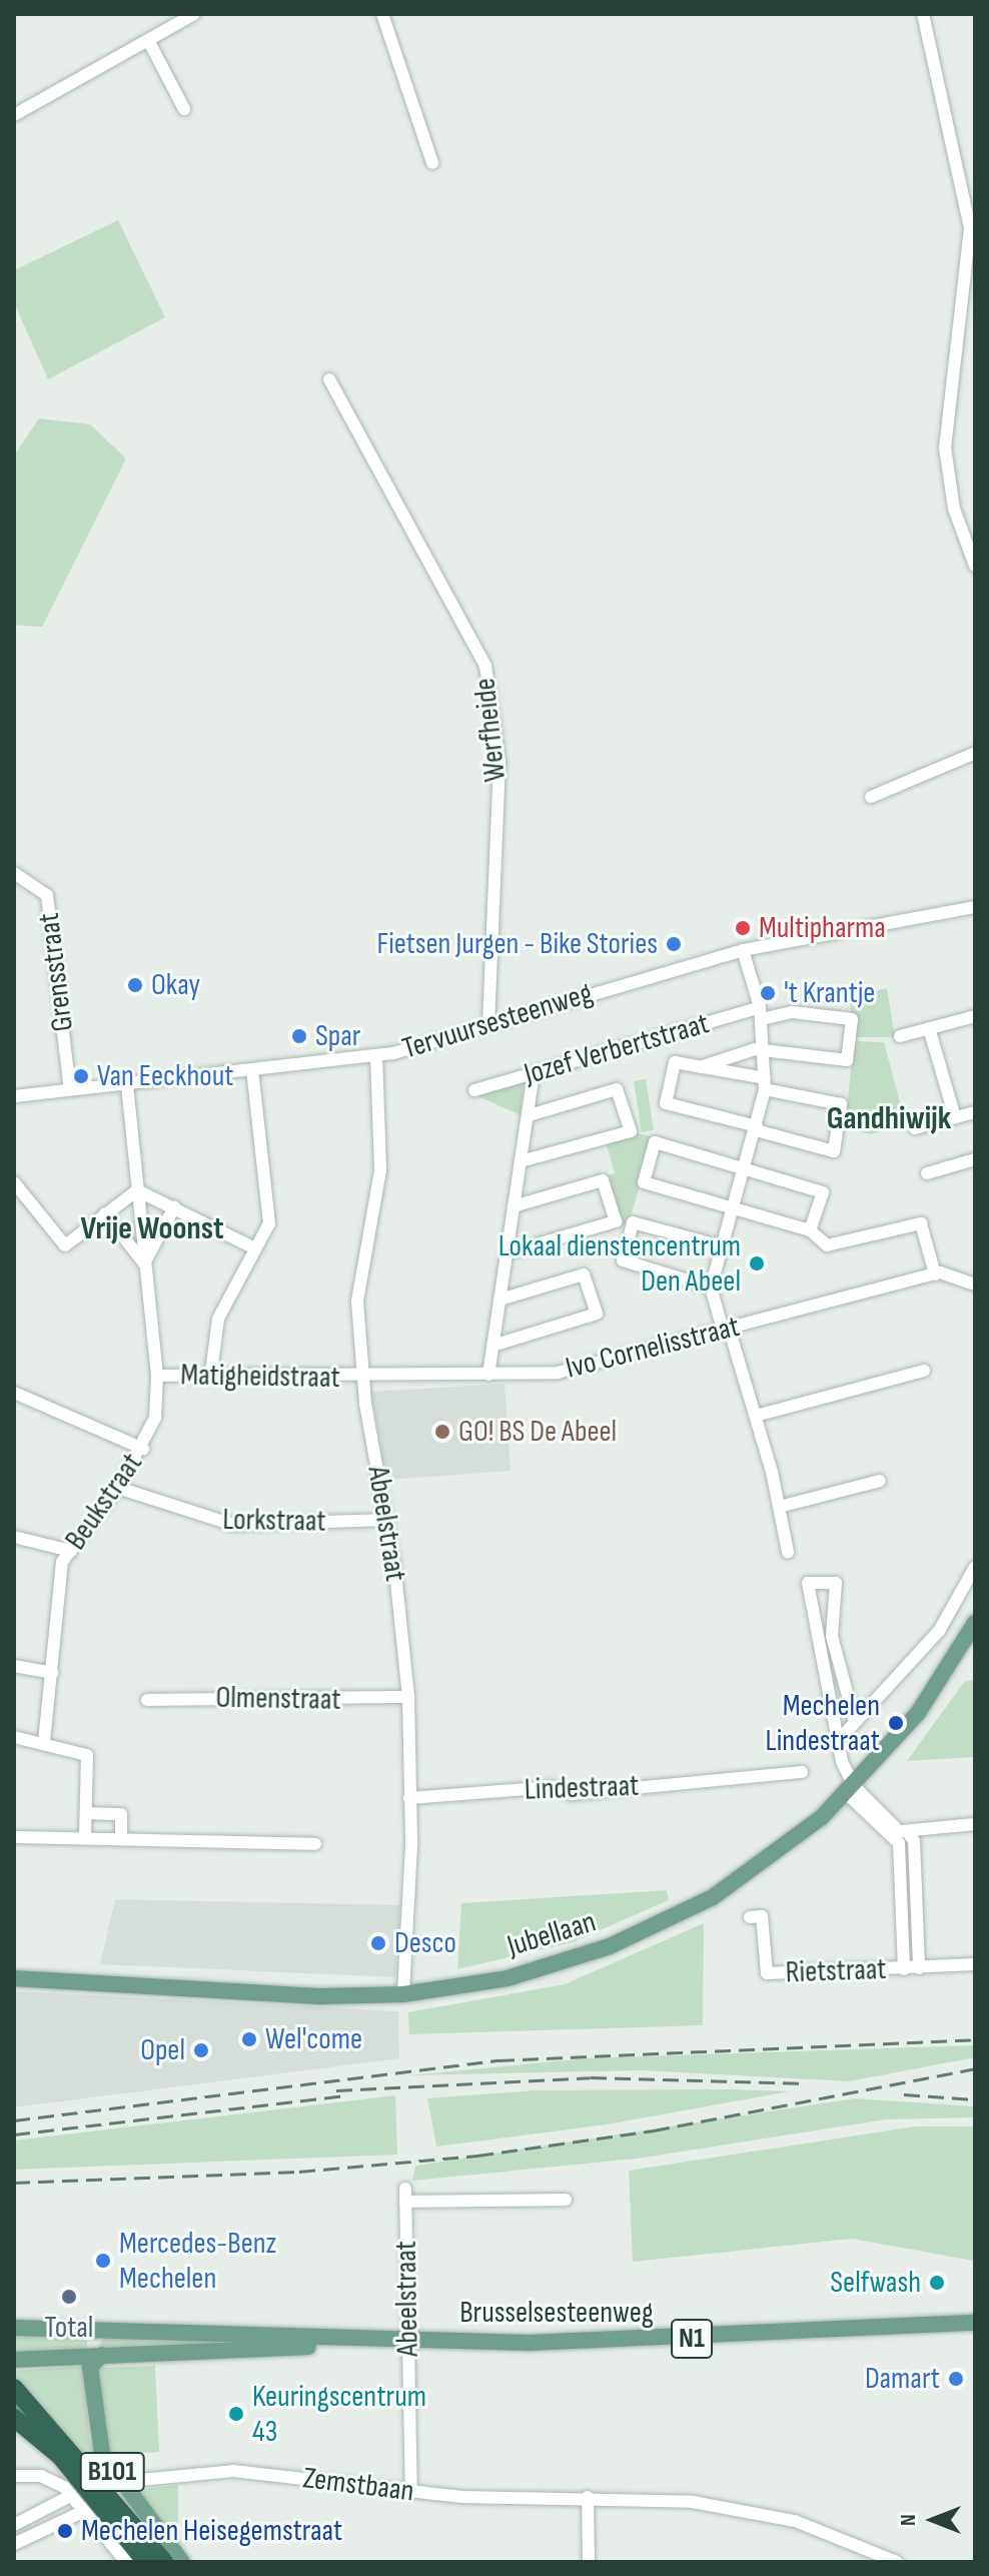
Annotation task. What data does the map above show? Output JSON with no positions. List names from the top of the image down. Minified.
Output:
{"streets":{"highway":["B101"],"main road":["Jubellaan","Brusselsesteenweg","N1"],"street":["Werfheide","Grensstraat","Tervuursesteenweg","Jozef Verbertstraat","Ivo Cornelisstraat","Matigheidstraat","Beukstraat","Lorkstraat","Abeelstraat","Olmenstraat","Lindestraat","Rietstraat","Zemstbaan"]},"crossings":[["Werfheide","Tervuursesteenweg"],["Grensstraat","Tervuursesteenweg"],["Tervuursesteenweg","Beukstraat"],["Tervuursesteenweg","Abeelstraat"],["Ivo Cornelisstraat","Matigheidstraat"],["Ivo Cornelisstraat","Abeelstraat"],["Matigheidstraat","Beukstraat"],["Matigheidstraat","Abeelstraat"],["Beukstraat","Lorkstraat"],["Lorkstraat","Abeelstraat"],["Abeelstraat","Olmenstraat"],["Abeelstraat","Lindestraat"],["Abeelstraat","Jubellaan"],["Abeelstraat","Brusselsesteenweg"],["Abeelstraat","Zemstbaan"],["Brusselsesteenweg","B101"]],"districts":["Gandhiwijk","Vrije Woonst"],"places":["Multipharma","Fietsen Jurgen - Bike Stories","Okay","'t Krantje","Spar","Van Eeckhout","Lokaal dienstencentrum Den Abeel","GO! BS De Abeel","Mechelen Lindestraat","Desco","Wel'come","Opel","Mercedes-Benz Mechelen","Selfwash","Total","Damart","Keuringscentrum 43","Mechelen Heisegemstraat"],"north":"left"}
